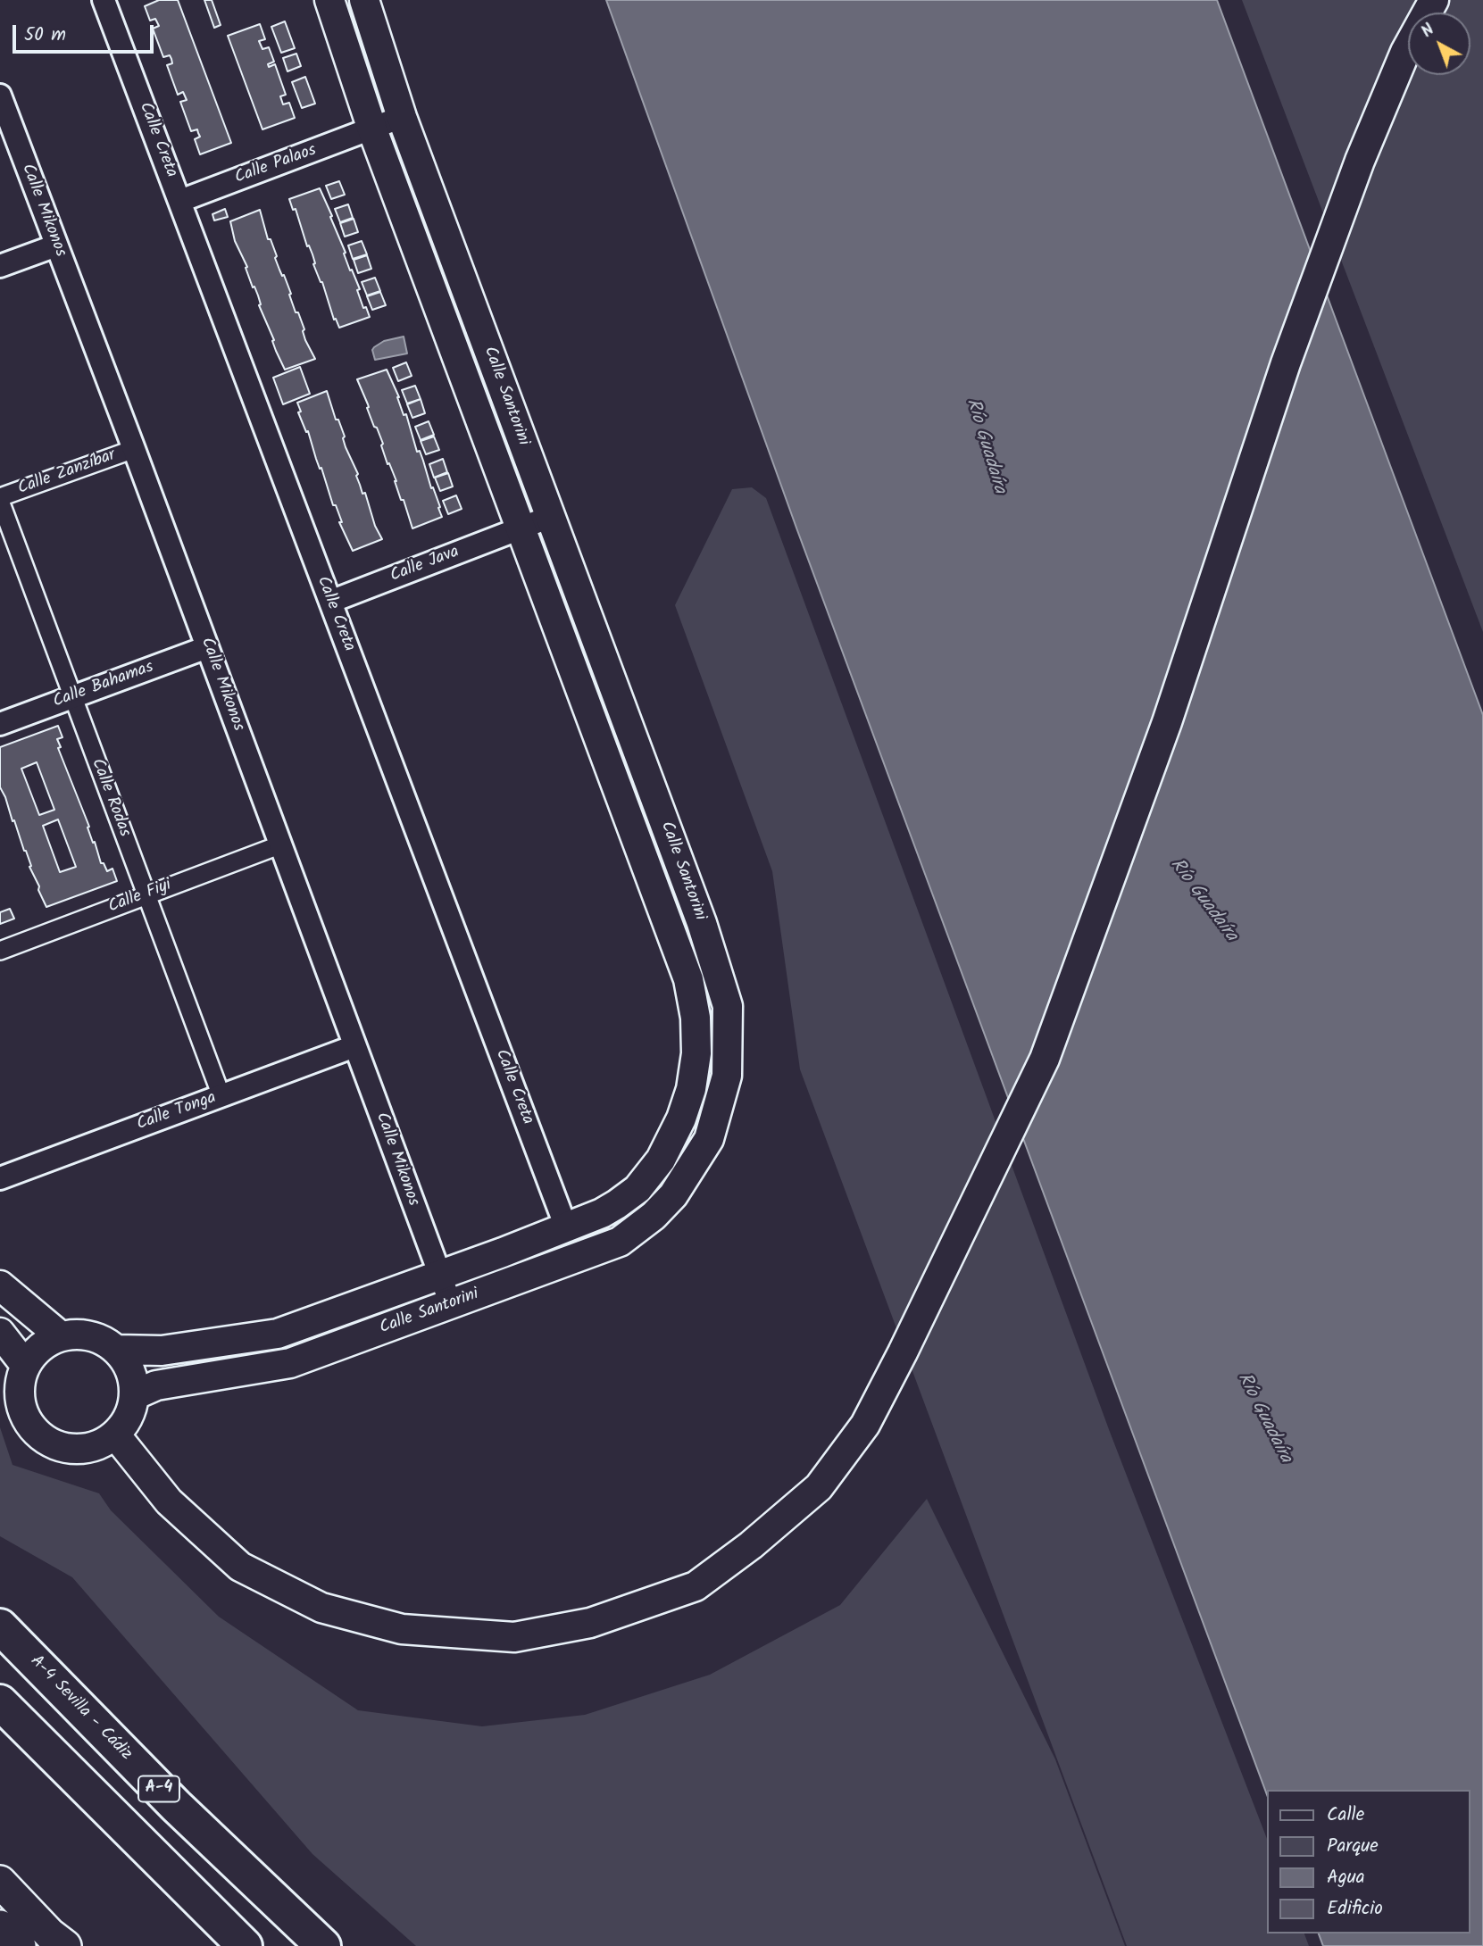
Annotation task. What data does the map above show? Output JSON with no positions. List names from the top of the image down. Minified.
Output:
{"streets":{"highway":["A-4 Sevilla - Cádiz","A-4"],"street":["Calle Creta","Calle Palaos","Calle Mikonos","Calle Santorini","Calle Zanzíbar","Calle Java","Calle Bahamas","Calle Rodas","Calle Fiyi","Calle Tonga"]},"crossings":[["Calle Creta","Calle Palaos"],["Calle Creta","Calle Santorini"],["Calle Creta","Calle Java"],["Calle Palaos","Calle Santorini"],["Calle Mikonos","Calle Santorini"],["Calle Mikonos","Calle Zanzíbar"],["Calle Mikonos","Calle Bahamas"],["Calle Mikonos","Calle Fiyi"],["Calle Mikonos","Calle Tonga"],["Calle Santorini","Calle Java"],["Calle Zanzíbar","Calle Rodas"],["Calle Bahamas","Calle Rodas"],["Calle Rodas","Calle Fiyi"],["Calle Rodas","Calle Tonga"]],"water":["Río Guadaíra"],"legend":["Calle","Parque","Agua","Edificio"],"scale_bar":"50 m","north":"top left"}
